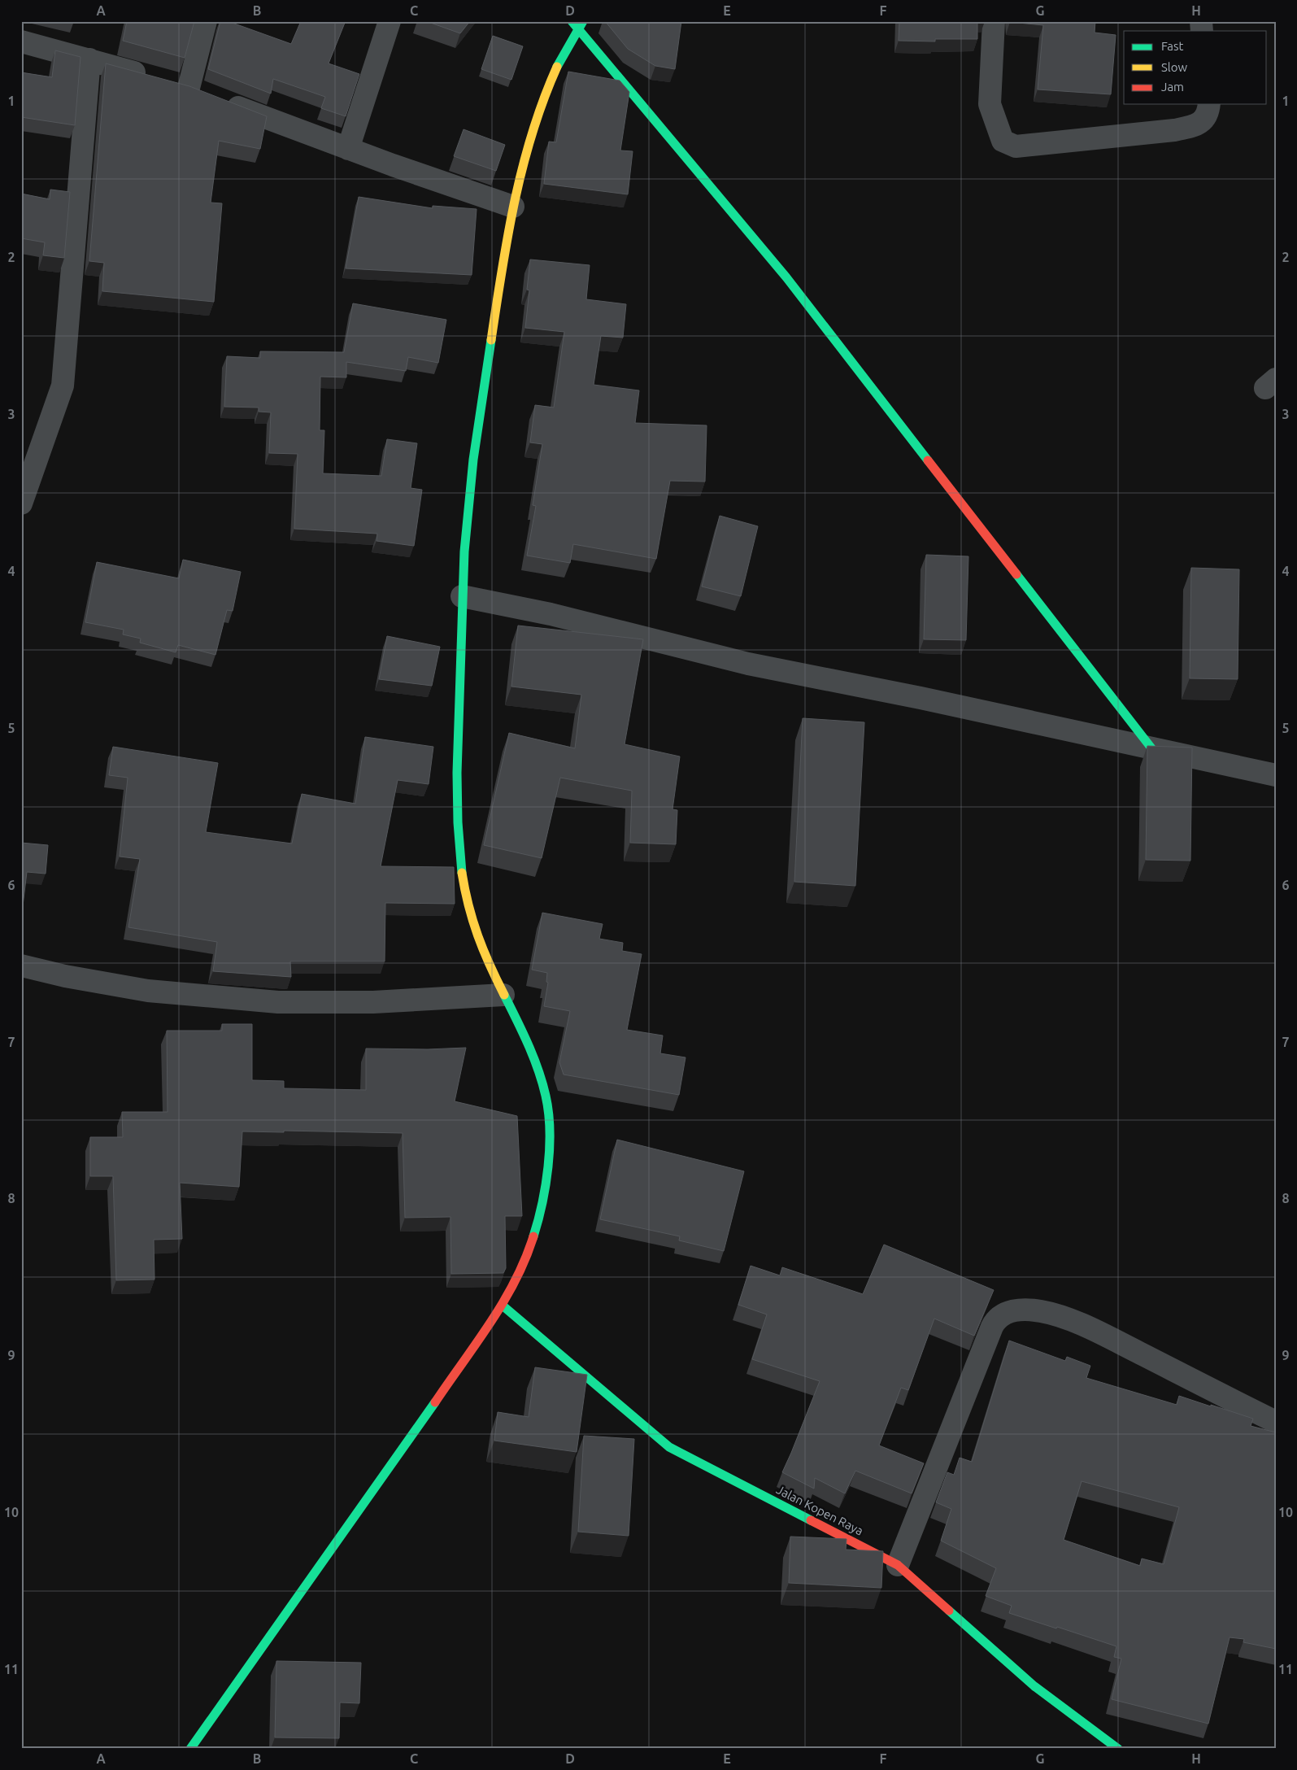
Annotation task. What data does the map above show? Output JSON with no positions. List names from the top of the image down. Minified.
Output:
{"streets":{"street":["Jalan Kopen Raya"]},"legend":["Fast","Slow","Jam"],"grid":{"columns":["A","B","C","D","E","F","G","H"],"rows":["1","2","3","4","5","6","7","8","9","10","11"]}}
